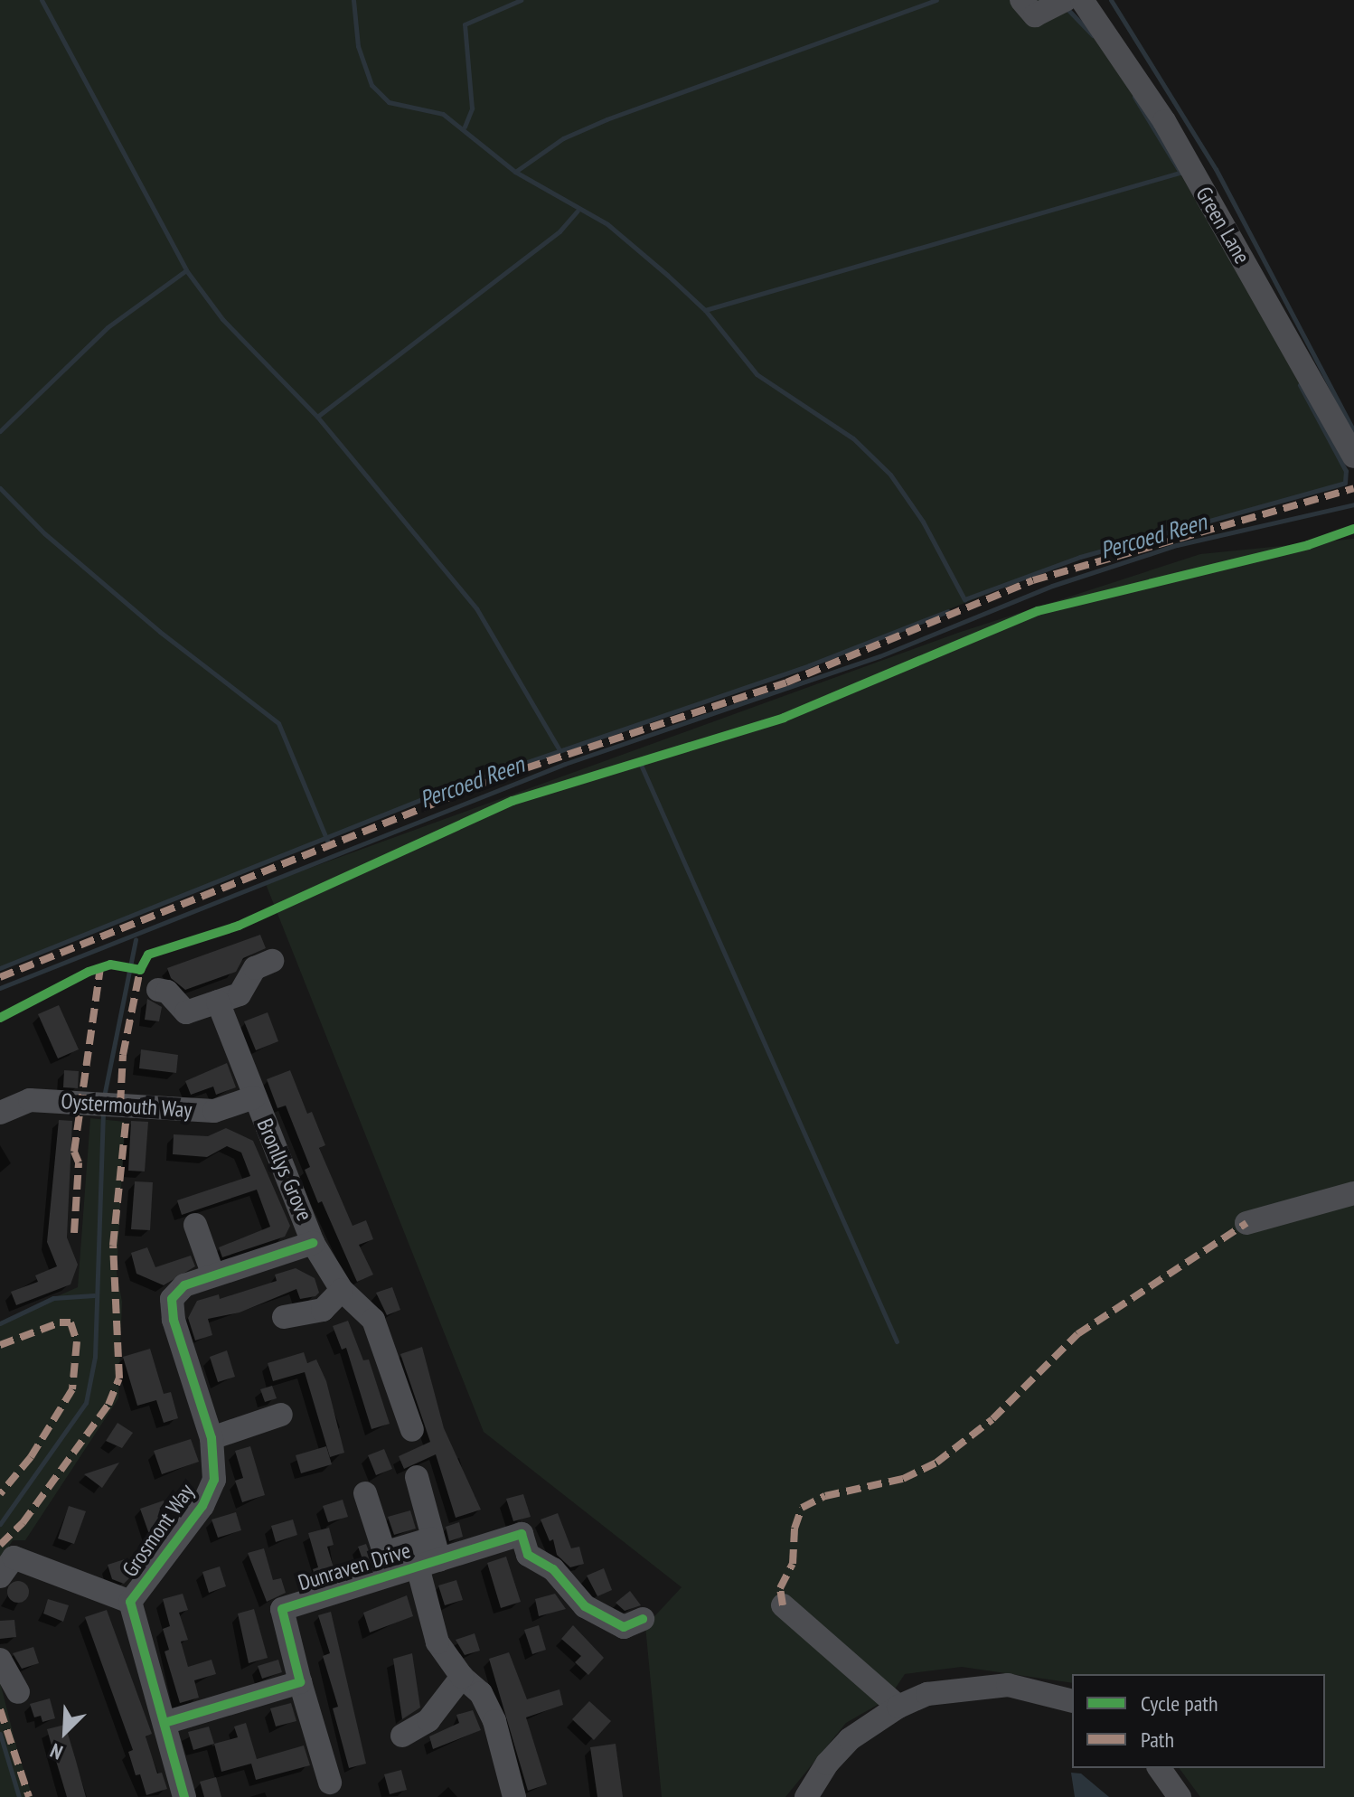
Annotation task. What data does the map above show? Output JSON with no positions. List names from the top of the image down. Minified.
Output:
{"streets":{"street":["Green Lane","Oystermouth Way","Bronllys Grove","Grosmont Way","Dunraven Drive"]},"crossings":[["Oystermouth Way","Bronllys Grove"],["Bronllys Grove","Grosmont Way"]],"water":["Percoed Reen"],"legend":["Cycle path","Path"],"north":"bottom left"}
